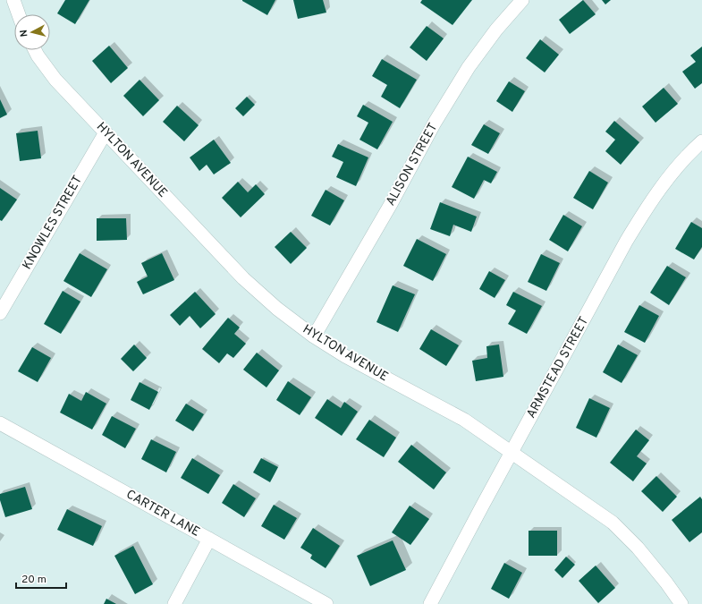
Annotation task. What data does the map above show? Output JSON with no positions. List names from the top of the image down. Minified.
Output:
{"streets":{"street":["HYLTON AVENUE","ALISON STREET","KNOWLES STREET","ARMSTEAD STREET","CARTER LANE"]},"crossings":[["HYLTON AVENUE","ALISON STREET"],["HYLTON AVENUE","KNOWLES STREET"],["HYLTON AVENUE","ARMSTEAD STREET"]],"scale_bar":"20 m","north":"left"}
